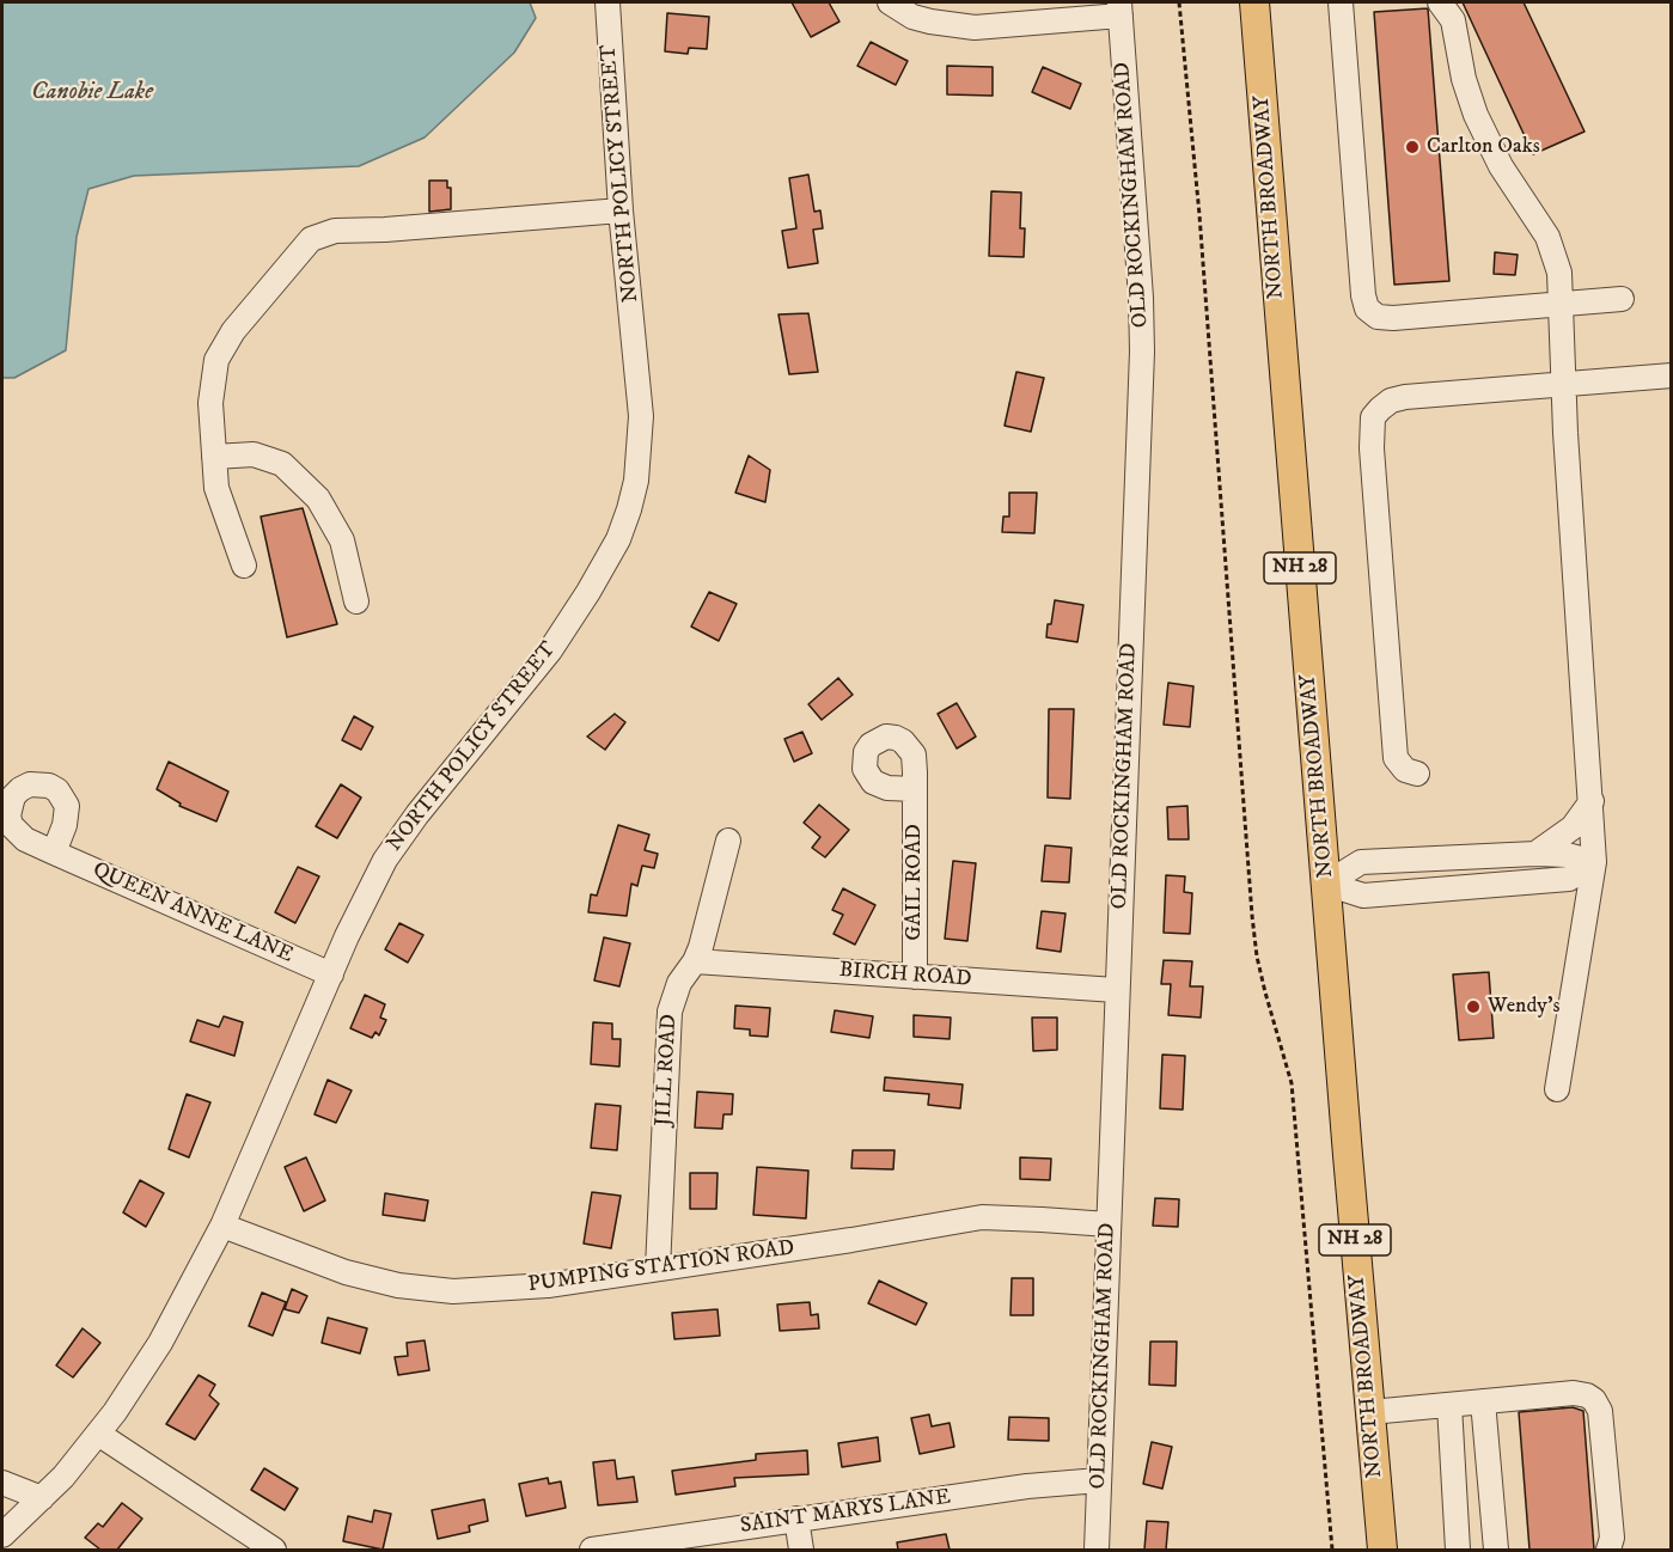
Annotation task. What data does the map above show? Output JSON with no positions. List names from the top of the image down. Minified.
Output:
{"streets":{"main road":["NORTH BROADWAY","NH 28"],"street":["NORTH POLICY STREET","OLD ROCKINGHAM ROAD","GAIL ROAD","QUEEN ANNE LANE","BIRCH ROAD","JILL ROAD","PUMPING STATION ROAD","SAINT MARYS LANE"]},"crossings":[["NORTH POLICY STREET","QUEEN ANNE LANE"],["NORTH POLICY STREET","PUMPING STATION ROAD"],["OLD ROCKINGHAM ROAD","BIRCH ROAD"],["OLD ROCKINGHAM ROAD","PUMPING STATION ROAD"],["OLD ROCKINGHAM ROAD","SAINT MARYS LANE"],["GAIL ROAD","BIRCH ROAD"],["BIRCH ROAD","JILL ROAD"],["JILL ROAD","PUMPING STATION ROAD"]],"water":["Canobie Lake"],"places":["Carlton Oaks","Wendy's"]}
